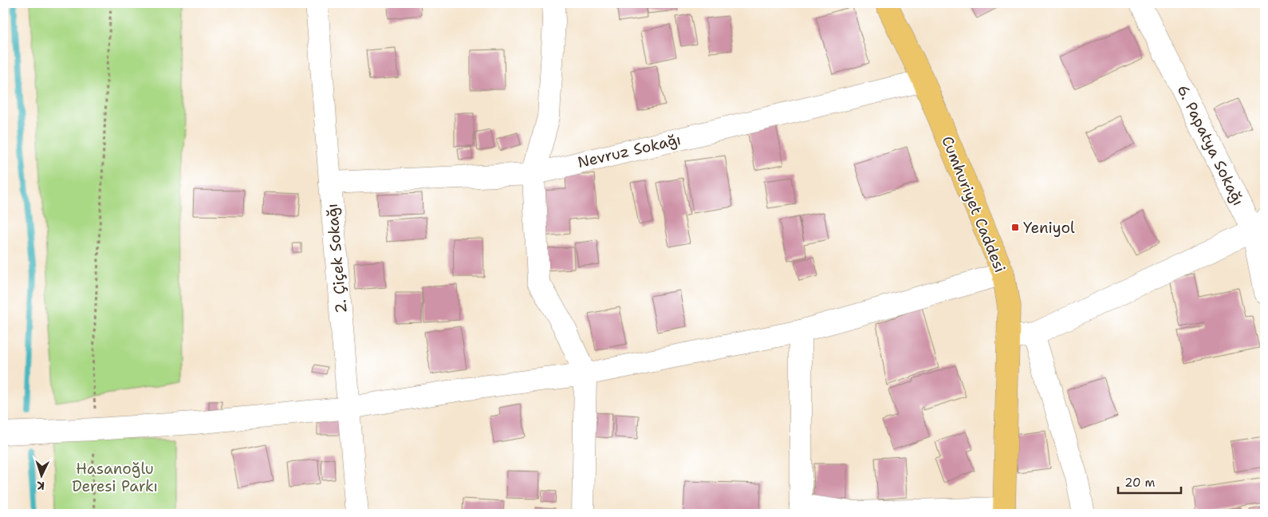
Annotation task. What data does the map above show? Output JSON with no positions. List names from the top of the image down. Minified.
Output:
{"streets":{"main road":["Cumhuriyet Caddesi"],"street":["6. Papatya Sokağı","Nevruz Sokağı","2. Çiçek Sokağı"]},"crossings":[["Nevruz Sokağı","Cumhuriyet Caddesi"],["Nevruz Sokağı","2. Çiçek Sokağı"]],"parks":["Hasanoğlu Deresi Parkı"],"places":{"transit":["Yeniyol"]},"scale_bar":"20 m","north":"bottom"}
